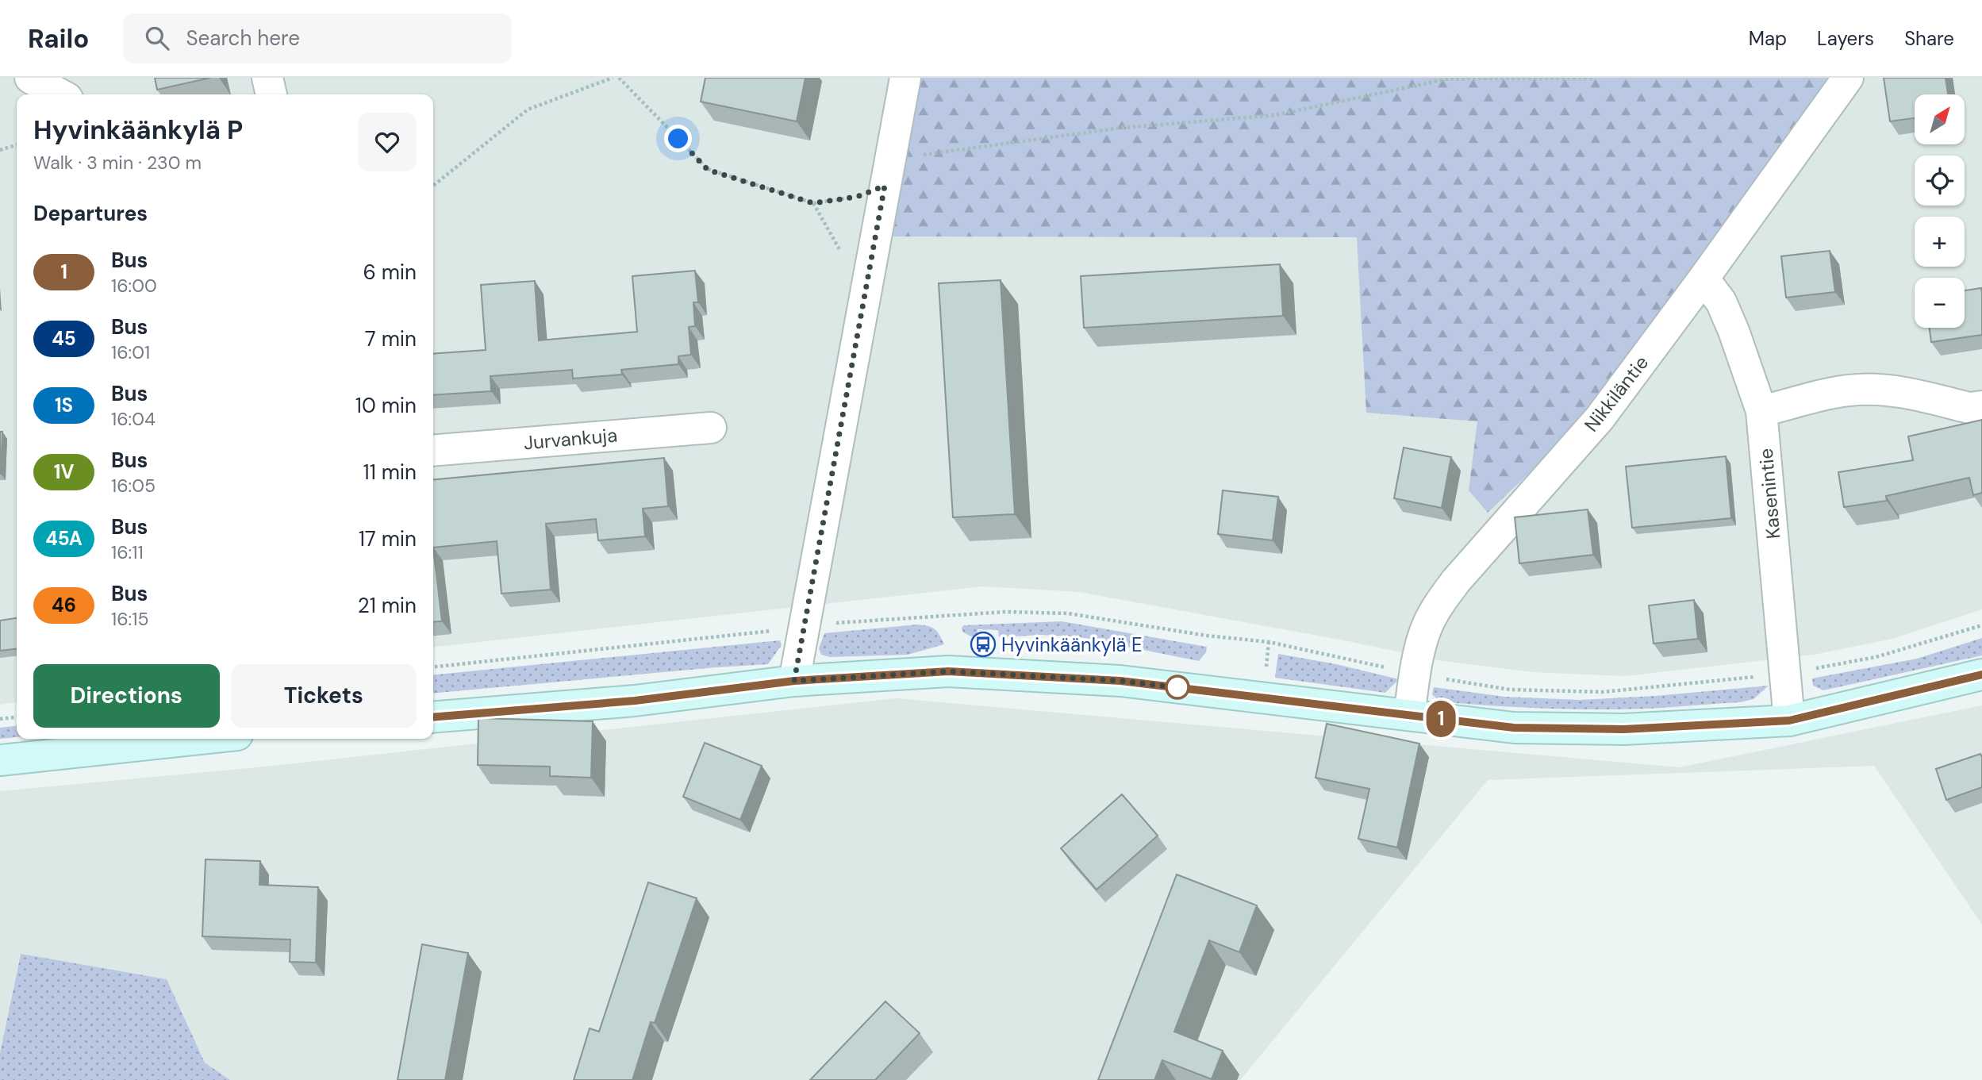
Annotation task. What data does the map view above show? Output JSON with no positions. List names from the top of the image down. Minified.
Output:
{"streets":{"street":["Nikkiläntie","Jurvankuja","Kasenintie"]},"crossings":[["Nikkiläntie","Kasenintie"]],"places":{"bus stop":["Hyvinkäänkylä E"]},"lines":["bus line 1"],"north":"top right","page":{"header":"Railo","search":"Search here","nav":["Map","Layers","Share"],"on_map":"1","map_buttons":["+","−"],"heading":[["Hyvinkäänkylä P","Walk · 3 min · 230 m"],"Departures"],"list":[{"mark":"1","name":"Bus","note":"16:00","value":"6 min"},{"mark":"45","name":"Bus","note":"16:01","value":"7 min"},{"mark":"1S","name":"Bus","note":"16:04","value":"10 min"},{"mark":"1V","name":"Bus","note":"16:05","value":"11 min"},{"mark":"45A","name":"Bus","note":"16:11","value":"17 min"},{"mark":"46","name":"Bus","note":"16:15","value":"21 min"}],"buttons":["Directions","Tickets"]}}
